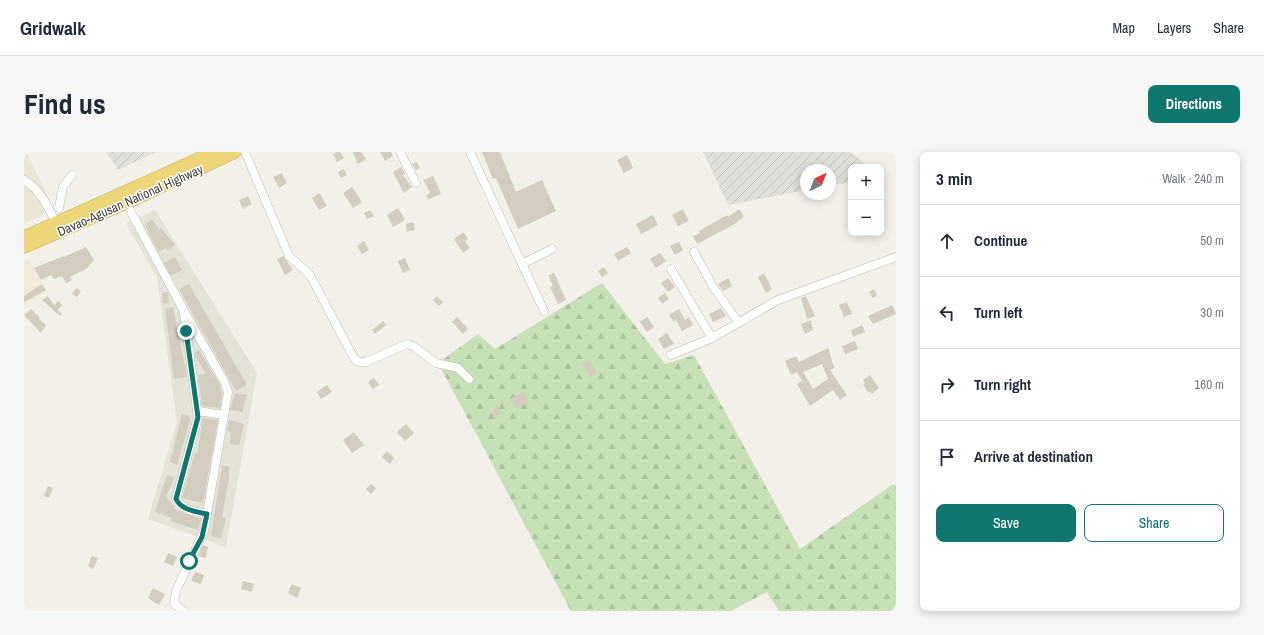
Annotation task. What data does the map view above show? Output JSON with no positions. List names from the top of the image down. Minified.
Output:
{"streets":{"highway":["Davao-Agusan National Highway"]},"north":"top right","page":{"header":"Gridwalk","nav":["Map","Layers","Share"],"title":"Find us","buttons":["Directions",["Save","Share"]],"heading":["3 min","Walk · 240 m"],"map_buttons":["+","−"],"list":[["Continue","50 m"],["Turn left","30 m"],["Turn right","160 m"],"Arrive at destination"]}}
